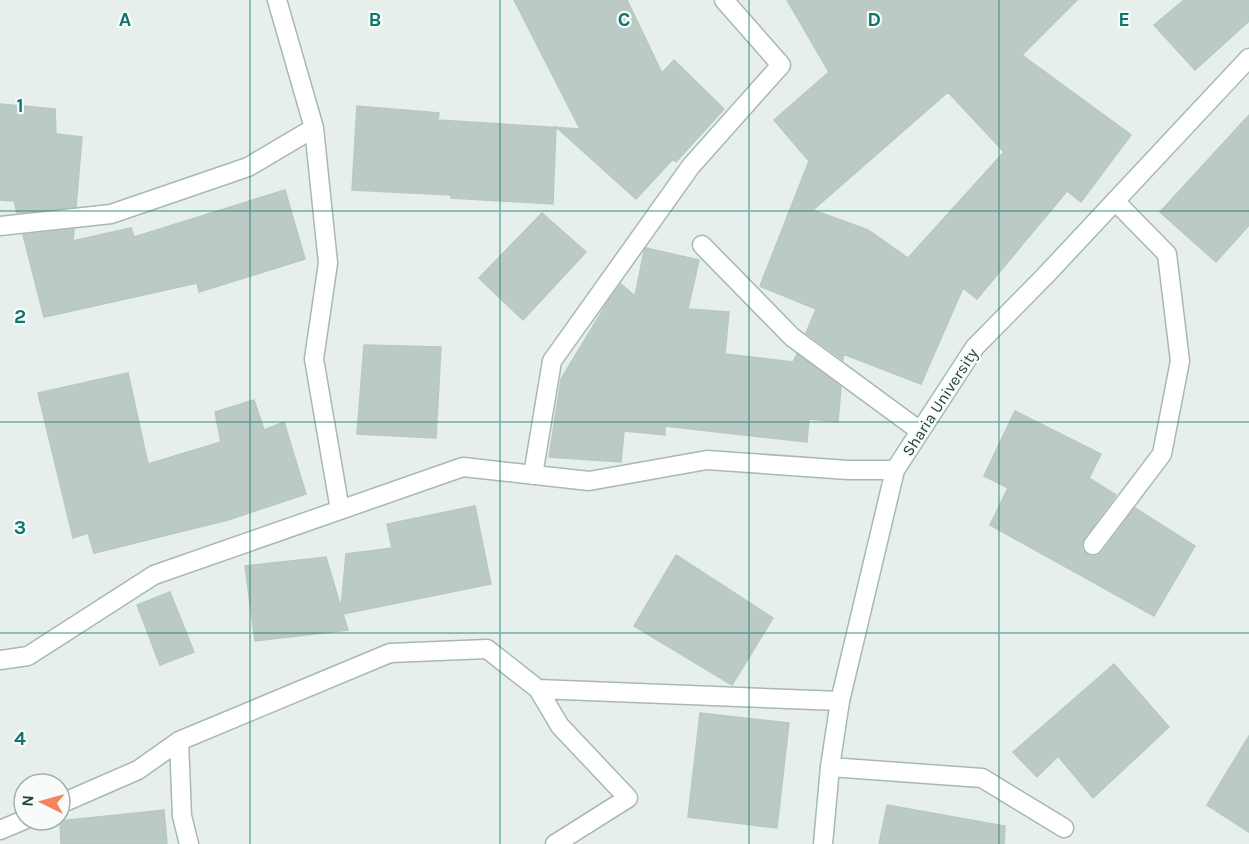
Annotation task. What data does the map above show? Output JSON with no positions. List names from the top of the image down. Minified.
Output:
{"streets":{"street":["Sharia University"]},"north":"left","grid":{"columns":["A","B","C","D","E"],"rows":["1","2","3","4"]}}
